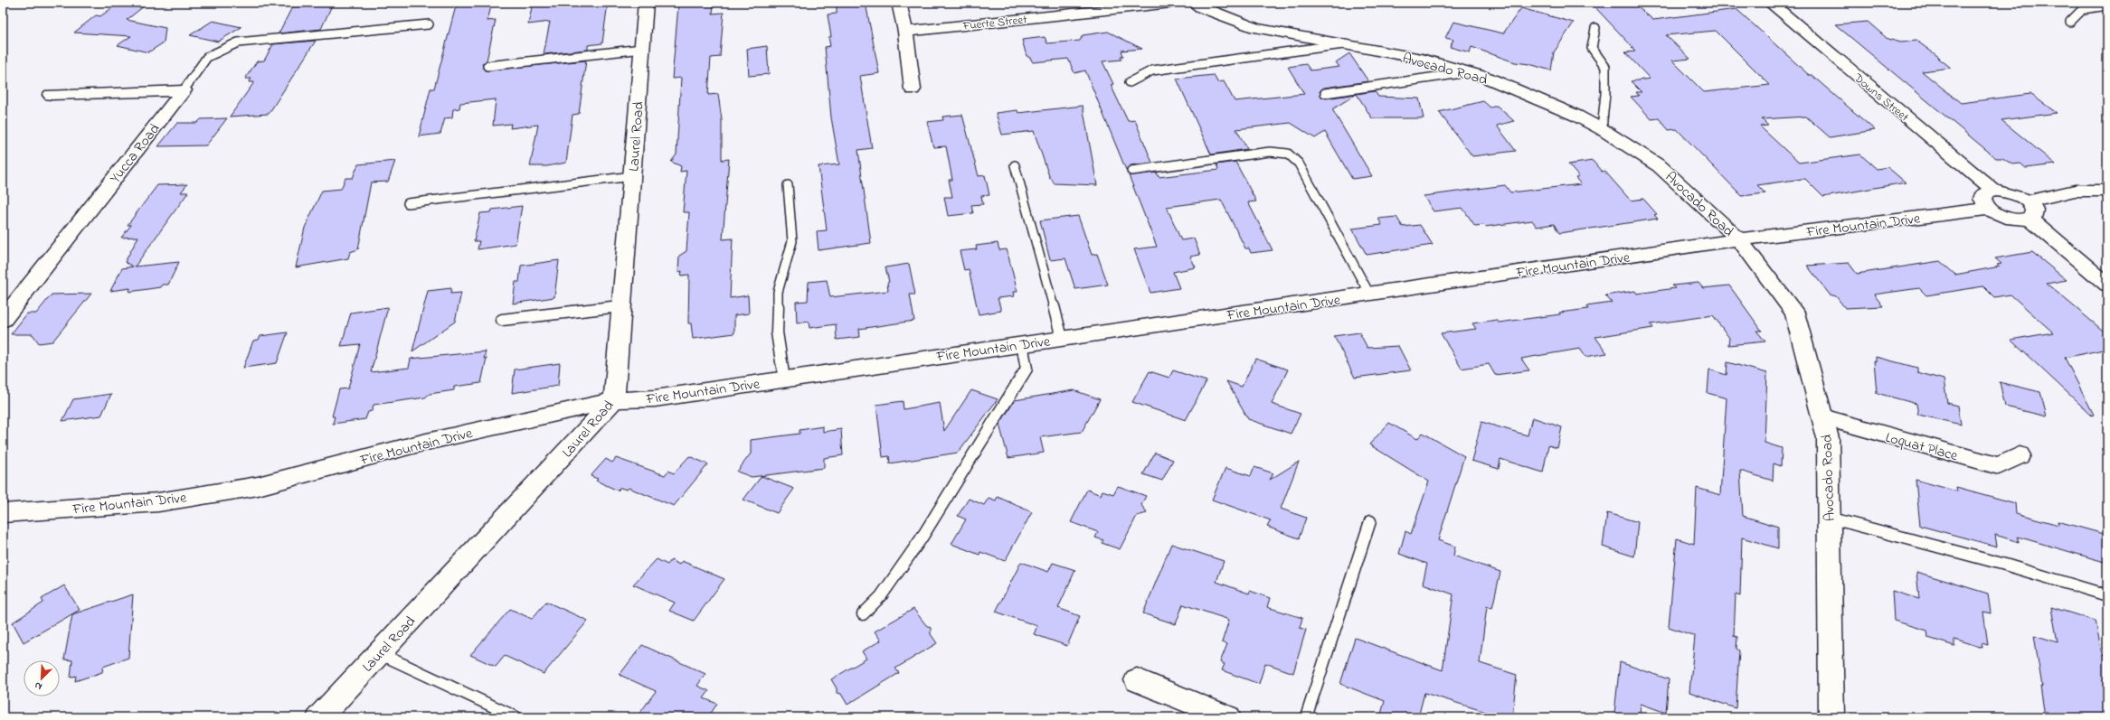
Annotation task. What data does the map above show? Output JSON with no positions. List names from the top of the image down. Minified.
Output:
{"streets":{"street":["Fuerte Street","Avocado Road","Downs Street","Laurel Road","Yucca Road","Fire Mountain Drive","Loquat Place"]},"crossings":[["Avocado Road","Fire Mountain Drive"],["Avocado Road","Loquat Place"],["Downs Street","Fire Mountain Drive"],["Laurel Road","Fire Mountain Drive"]],"north":"bottom left"}
